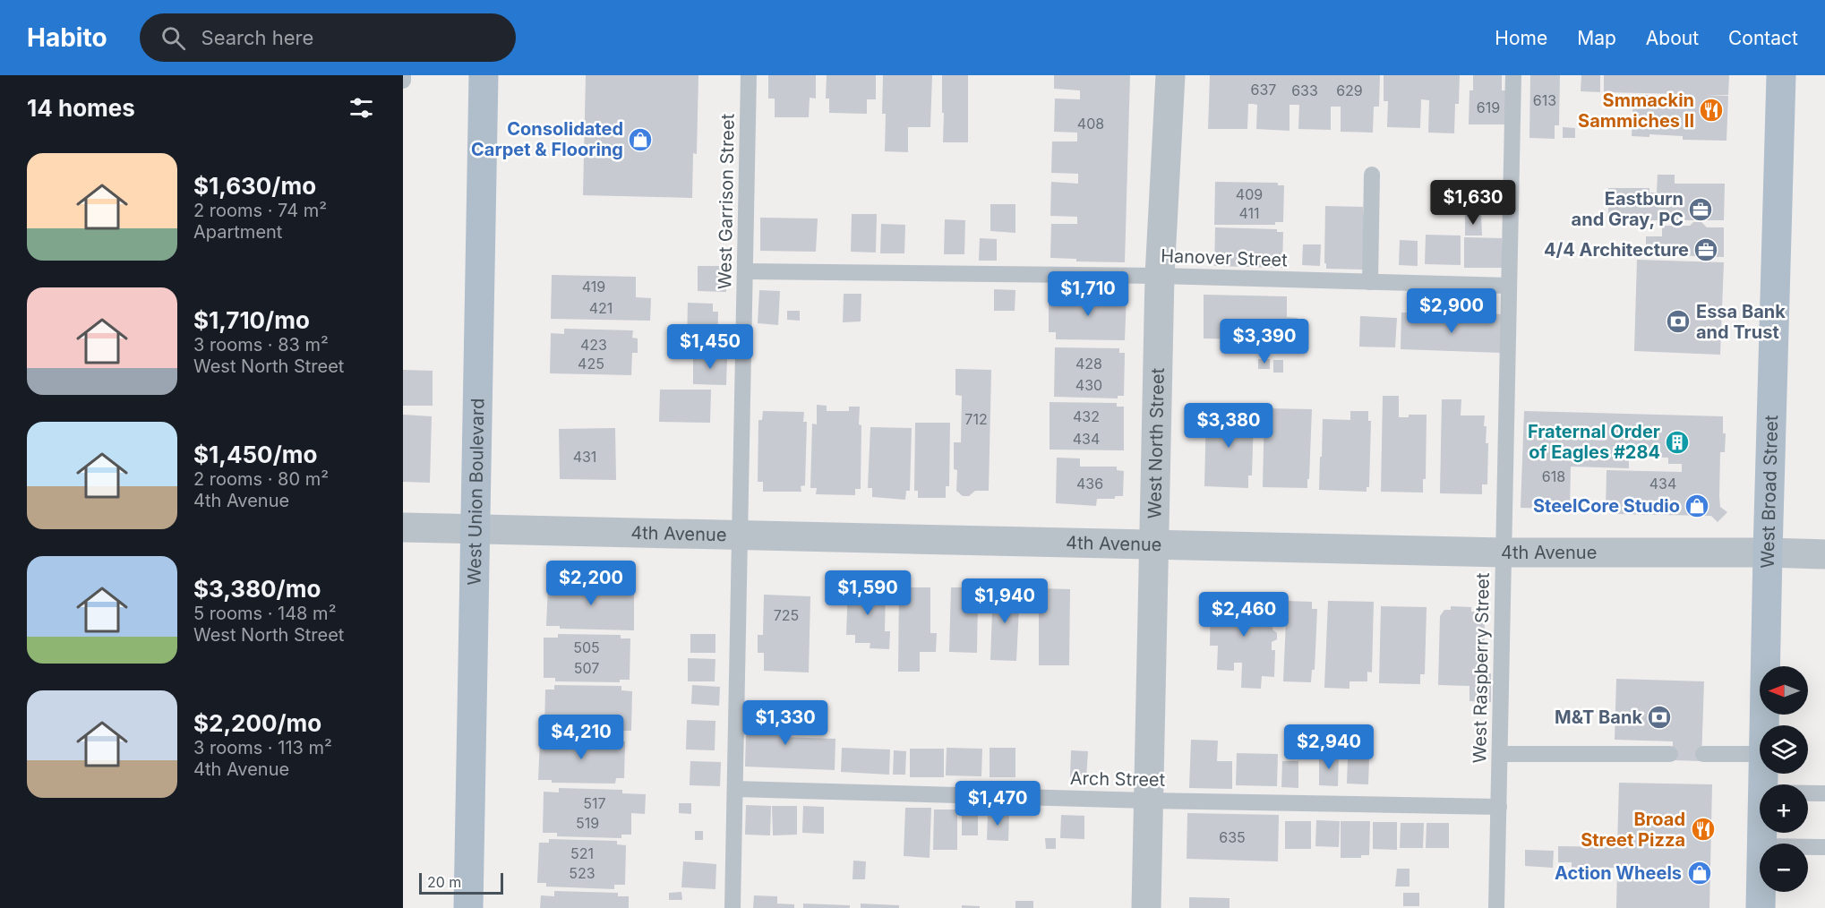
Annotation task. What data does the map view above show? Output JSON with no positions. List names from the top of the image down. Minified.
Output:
{"streets":{"main road":["West Union Boulevard","West Broad Street"],"street":["West North Street","4th Avenue"],"lane":["West Garrison Street","Hanover Street","West Raspberry Street","Arch Street"]},"crossings":[["West Garrison Street","Hanover Street"],["West Garrison Street","4th Avenue"],["West Garrison Street","Arch Street"],["Hanover Street","West North Street"],["Hanover Street","West Raspberry Street"],["West North Street","4th Avenue"],["West North Street","Arch Street"],["West Union Boulevard","4th Avenue"],["West Broad Street","4th Avenue"],["4th Avenue","West Raspberry Street"],["West Raspberry Street","Arch Street"]],"places":{"restaurant":["Smmackin Sammiches II","Broad Street Pizza"],"shop":["Consolidated Carpet & Flooring","SteelCore Studio","Action Wheels"],"office":["Eastburn and Gray, PC","4/4 Architecture"],"bank":["Essa Bank and Trust","M&T Bank"],"building":["Fraternal Order of Eagles #284"]},"house_numbers":["637","633","629","613","619","408","409","411","419","421","423","425","428","430","432","712","434","431","618","436","434","725","505","507","517","519","635","521","523"],"scale_bar":"20 m","north":"left","page":{"header":"Habito","search":"Search here","nav":["Home","Map","About","Contact"],"heading":"14 homes","list":[{"name":"$1,630/mo","note":"2 rooms · 74 m² · Apartment"},{"name":"$1,710/mo","note":"3 rooms · 83 m² · West North Street"},{"name":"$1,450/mo","note":"2 rooms · 80 m² · 4th Avenue"},{"name":"$3,380/mo","note":"5 rooms · 148 m² · West North Street"},{"name":"$2,200/mo","note":"3 rooms · 113 m² · 4th Avenue"}],"price":["$1,630","$1,710","$2,900","$3,390","$1,450","$3,380","$2,200","$1,590","$1,940","$2,460","$1,330","$4,210","$2,940","$1,470"],"map_buttons":["+","−"],"scale":"20 m"}}
